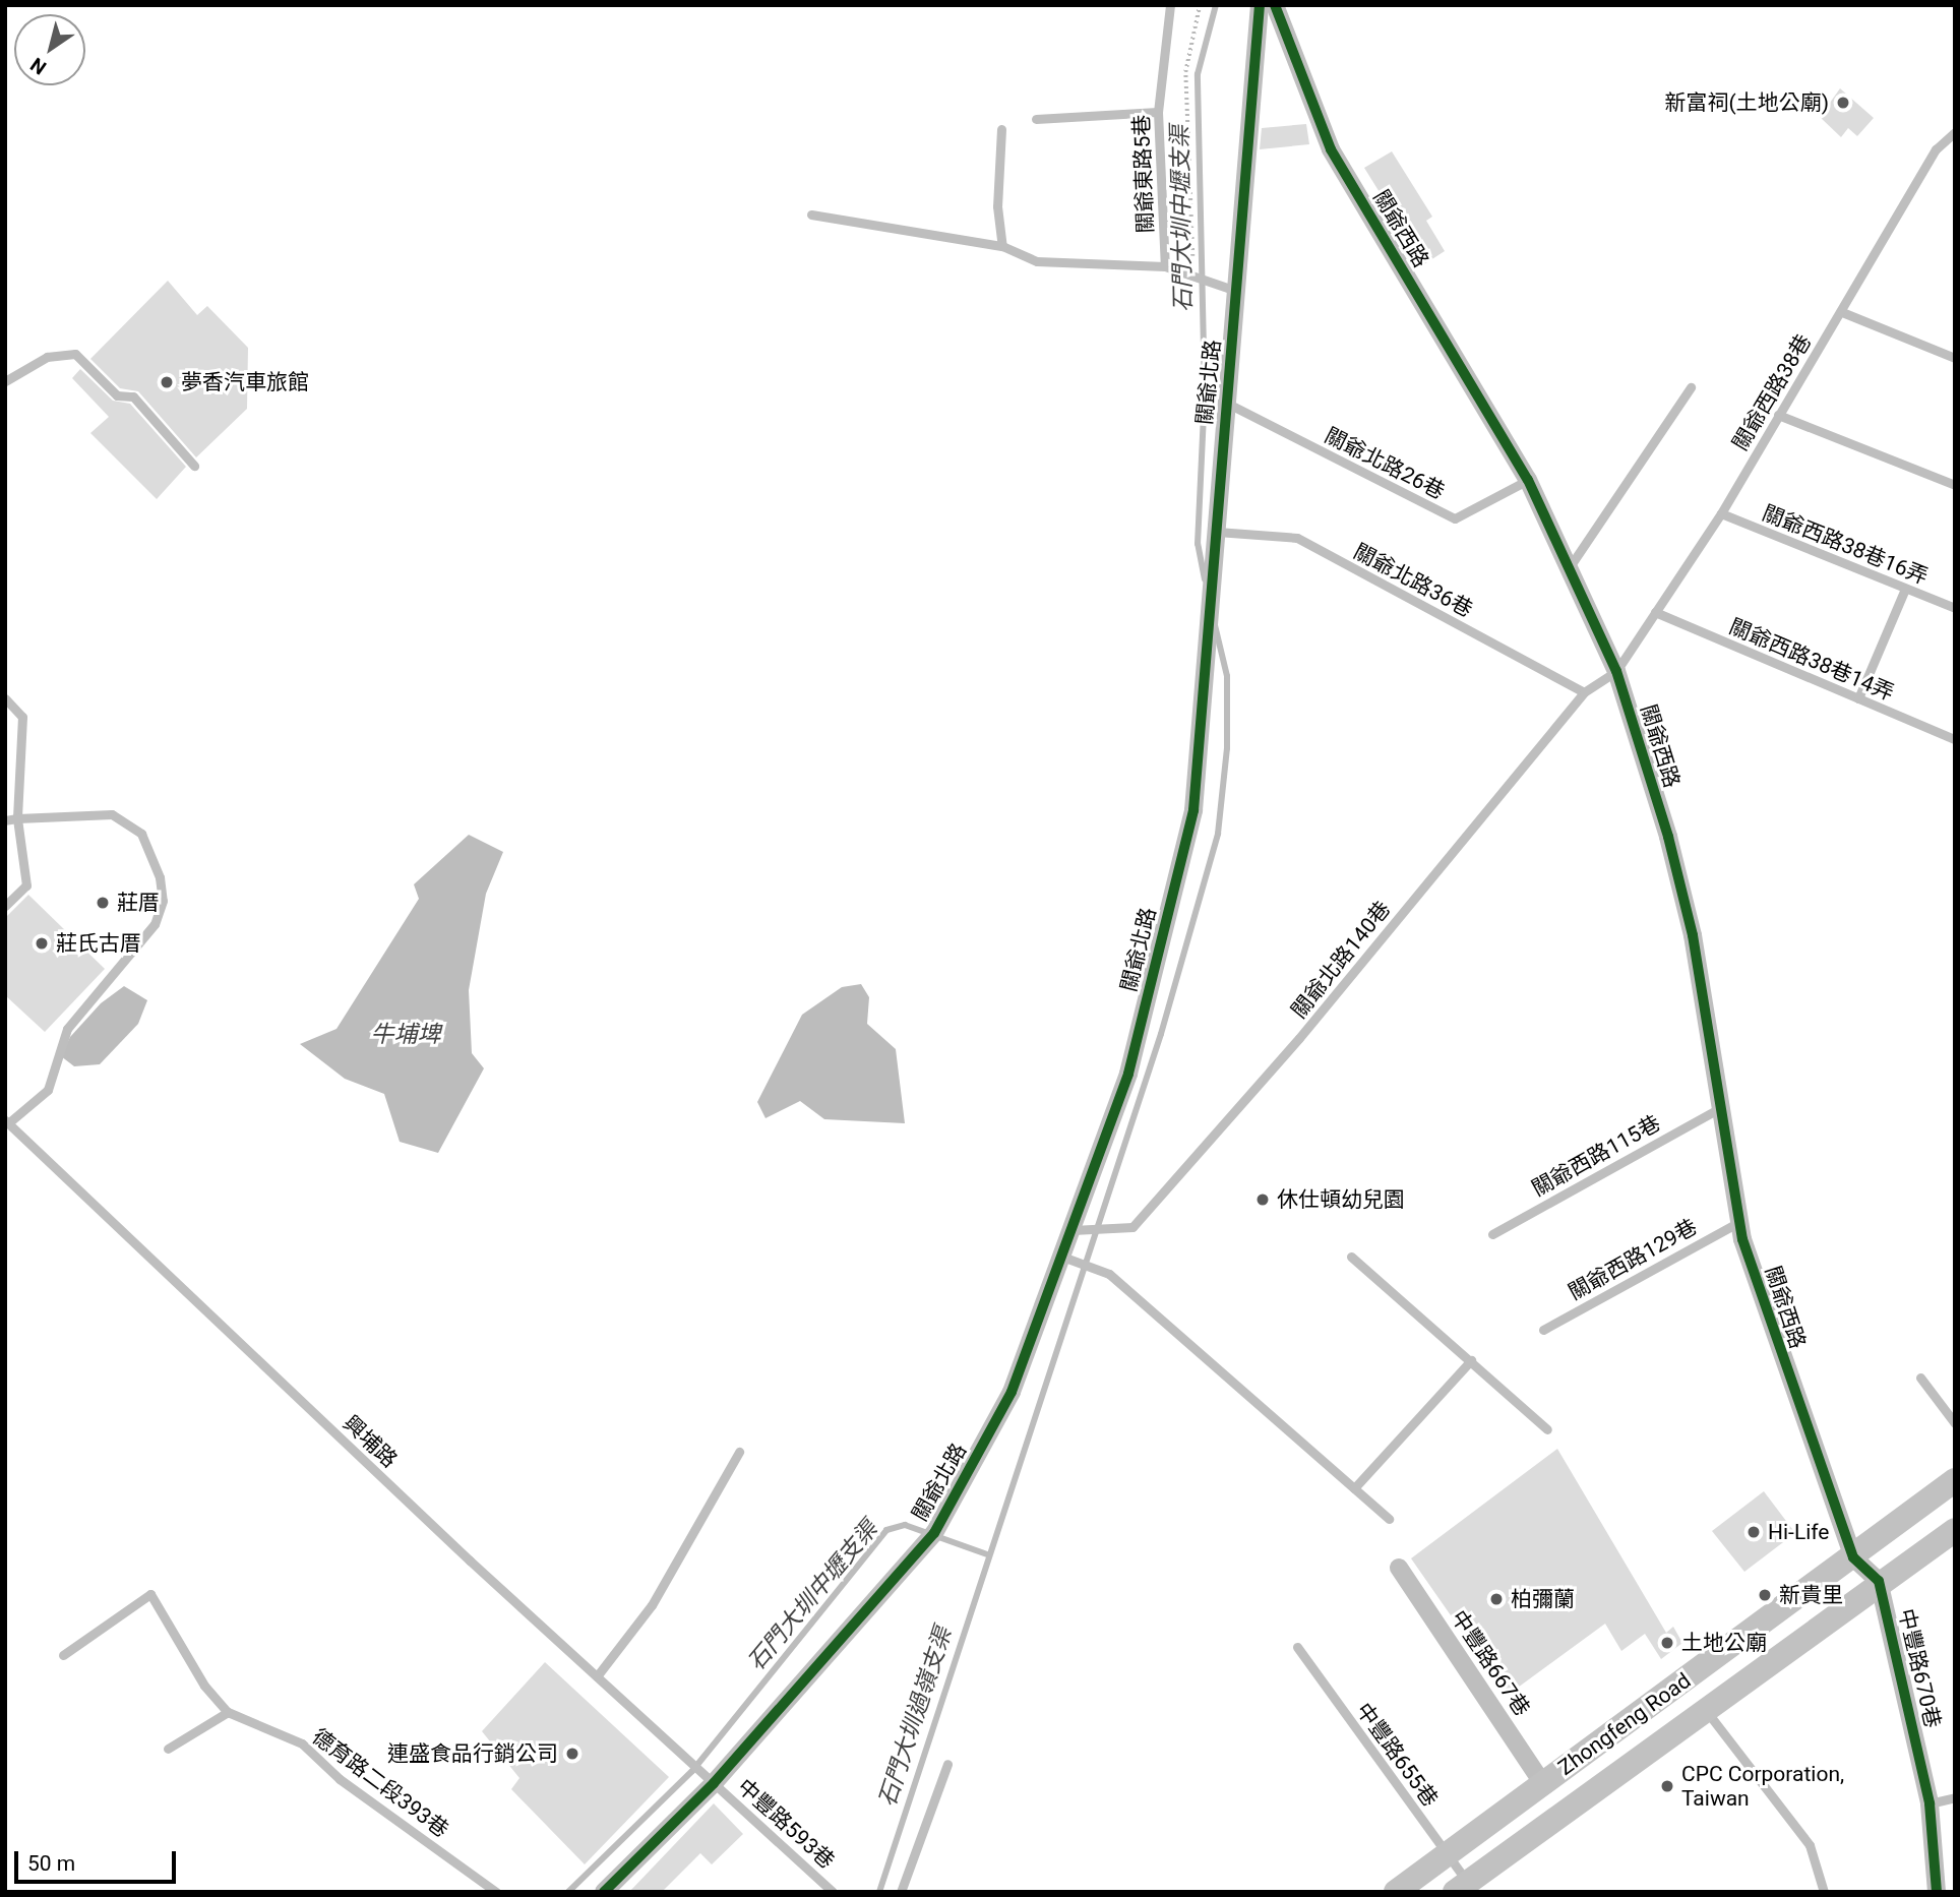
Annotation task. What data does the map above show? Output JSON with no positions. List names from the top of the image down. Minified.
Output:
{"streets":{"main road":["Zhongfeng Road"],"street":["關爺西路","關爺北路","中豐路667巷","中豐路670巷"],"lane":["關爺東路5巷","關爺西路38巷","關爺北路26巷","關爺西路38巷16弄","關爺北路36巷","關爺西路38巷14弄","關爺北路140巷","關爺西路115巷","關爺西路129巷","興埔路","中豐路655巷","德育路二段393巷","中豐路593巷"]},"crossings":[["關爺西路","關爺西路38巷"],["關爺西路","關爺北路26巷"],["關爺西路","關爺北路140巷"],["關爺西路","關爺西路115巷"],["關爺西路","關爺西路129巷"],["關爺西路","Zhongfeng Road"],["關爺北路","關爺北路26巷"],["關爺北路","關爺北路36巷"],["關爺北路","關爺北路140巷"],["關爺北路","興埔路"],["關爺北路","中豐路593巷"],["關爺西路38巷","關爺西路38巷16弄"],["關爺西路38巷","關爺西路38巷14弄"],["關爺西路38巷","關爺北路140巷"],["關爺北路36巷","關爺北路140巷"],["興埔路","中豐路593巷"],["中豐路667巷","Zhongfeng Road"],["中豐路670巷","Zhongfeng Road"],["Zhongfeng Road","中豐路655巷"]],"water":["石門大圳中壢支渠","牛埔埤","石門大圳過嶺支渠"],"places":["新富祠(土地公廟)","夢香汽車旅館","莊厝","莊氏古厝","休仕頓幼兒園","Hi-Life","新貴里","柏彌蘭","土地公廟","連盛食品行銷公司","CPC Corporation, Taiwan"],"scale_bar":"50 m","north":"bottom left"}
